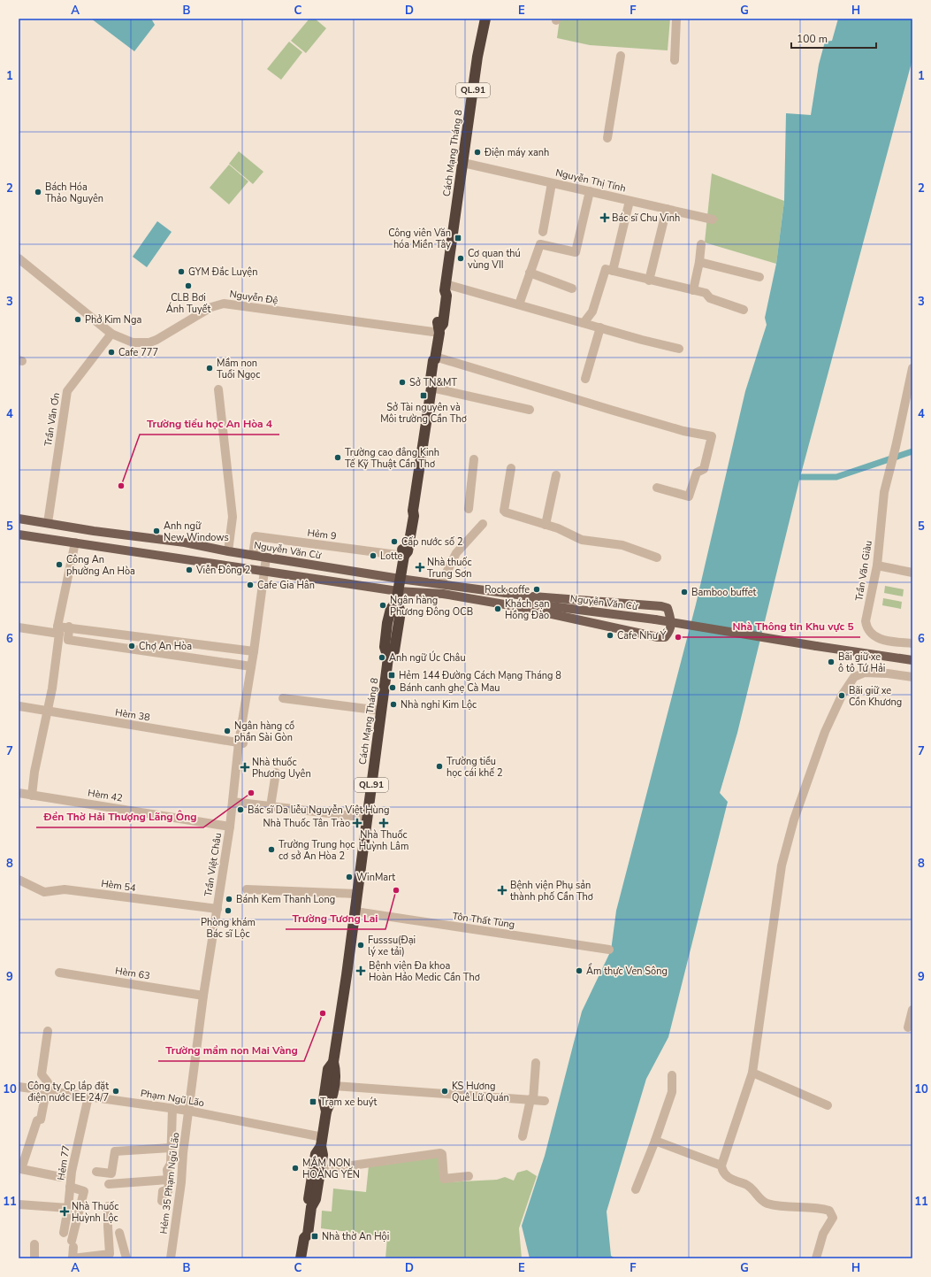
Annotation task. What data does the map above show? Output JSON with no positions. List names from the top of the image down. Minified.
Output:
{"streets":{"highway":["QL.91","Cách Mạng Tháng 8"],"main road":["Nguyễn Văn Cừ"],"street":["Nguyễn Thị Tính","Nguyễn Đệ","Trần Văn Ơn","Hẻm 9","Trần Văn Giàu","Hèm 38","Hèm 42","Trần Việt Châu","Hèm 54","Tôn Thất Tùng","Hèm 63","Phạm Ngũ Lão","Hẻm 77","Hẻm 35 Phạm Ngũ Lão"]},"crossings":[["Cách Mạng Tháng 8","Nguyễn Thị Tính"],["Cách Mạng Tháng 8","Nguyễn Đệ"],["Cách Mạng Tháng 8","Hẻm 9"],["Cách Mạng Tháng 8","Nguyễn Văn Cừ"],["Cách Mạng Tháng 8","Tôn Thất Tùng"],["Cách Mạng Tháng 8","Phạm Ngũ Lão"],["Nguyễn Đệ","Trần Văn Ơn"],["Trần Văn Ơn","Nguyễn Văn Cừ"],["Hẻm 9","Nguyễn Văn Cừ"],["Nguyễn Văn Cừ","Trần Việt Châu"],["Hèm 38","Trần Việt Châu"],["Hèm 42","Trần Việt Châu"],["Trần Việt Châu","Hèm 54"],["Trần Việt Châu","Hèm 63"],["Trần Việt Châu","Phạm Ngũ Lão"],["Trần Việt Châu","Hẻm 35 Phạm Ngũ Lão"],["Phạm Ngũ Lão","Hẻm 77"],["Phạm Ngũ Lão","Hẻm 35 Phạm Ngũ Lão"]],"places":{"other":["Điện máy xanh","Bách Hóa Thảo Nguyên","Cơ quan thú vùng VII","GYM Đắc Luyện","CLB Bơi Ánh Tuyết","Phở Kim Nga","Cafe 777","Mầm non Tuổi Ngọc","Sở TN&MT","Trường cao đẳng Kinh Tế Kỹ Thuật Cần Thơ","Trường tiểu học An Hòa 4","Anh ngữ New Windows","Cấp nước số 2","Lotte","Công An phường An Hòa","Viễn Đông 2","Cafe Gia Hân","Rock coffe","Bamboo buffet","Ngân hàng Phương Đông OCB","Khách sạn Hồng Đào","Cafe Như Ý","Nhà Thông tin Khu vực 5","Chợ An Hòa","Anh ngữ Úc Châu","Bãi giữ xe ô tô Tứ Hải","Bánh canh ghẹ Cà Mau","Bãi giữ xe Cồn Khương","Nhà nghỉ Kim Lộc","Ngân hàng cổ phần Sài Gòn","Trường tiểu học cái khế 2","Đền Thờ Hải Thượng Lãng Ông","Bác sĩ Da liễu Nguyễn Việt Hùng","Trường Trung học cơ sở An Hòa 2","WinMart","Trường Tương Lai","Bánh Kem Thanh Long","Phòng khám Bác sĩ Lộc","Fusssu(Đại lý xe tải)","Ẩm thực Ven Sông","Trường mầm non Mai Vàng","Công ty Cp lắp đặt điện nước IEE 24/7","KS Hương Quê Lữ Quán","MẦM NON HOÀNG YẾN"],"health":["Bác sĩ Chu Vinh","Nhà thuốc Trung Sơn","Nhà thuốc Phương Uyên","Nhà Thuốc Tân Trào","Nhà Thuốc Huỳnh Lâm","Bệnh viện Phụ sản thành phố Cần Thơ","Bệnh viện Đa khoa Hoàn Hảo Medic Cần Thơ","Nhà Thuốc Huỳnh Lộc"],"transit":["Công viên Văn hóa Miền Tây","Sở Tài nguyên và Môi trường Cần Thơ","Hẻm 144 Đường Cách Mạng Tháng 8","Trạm xe buýt","Nhà thờ An Hội"]},"scale_bar":"100 m","grid":{"columns":["A","B","C","D","E","F","G","H"],"rows":["1","2","3","4","5","6","7","8","9","10","11"]}}
